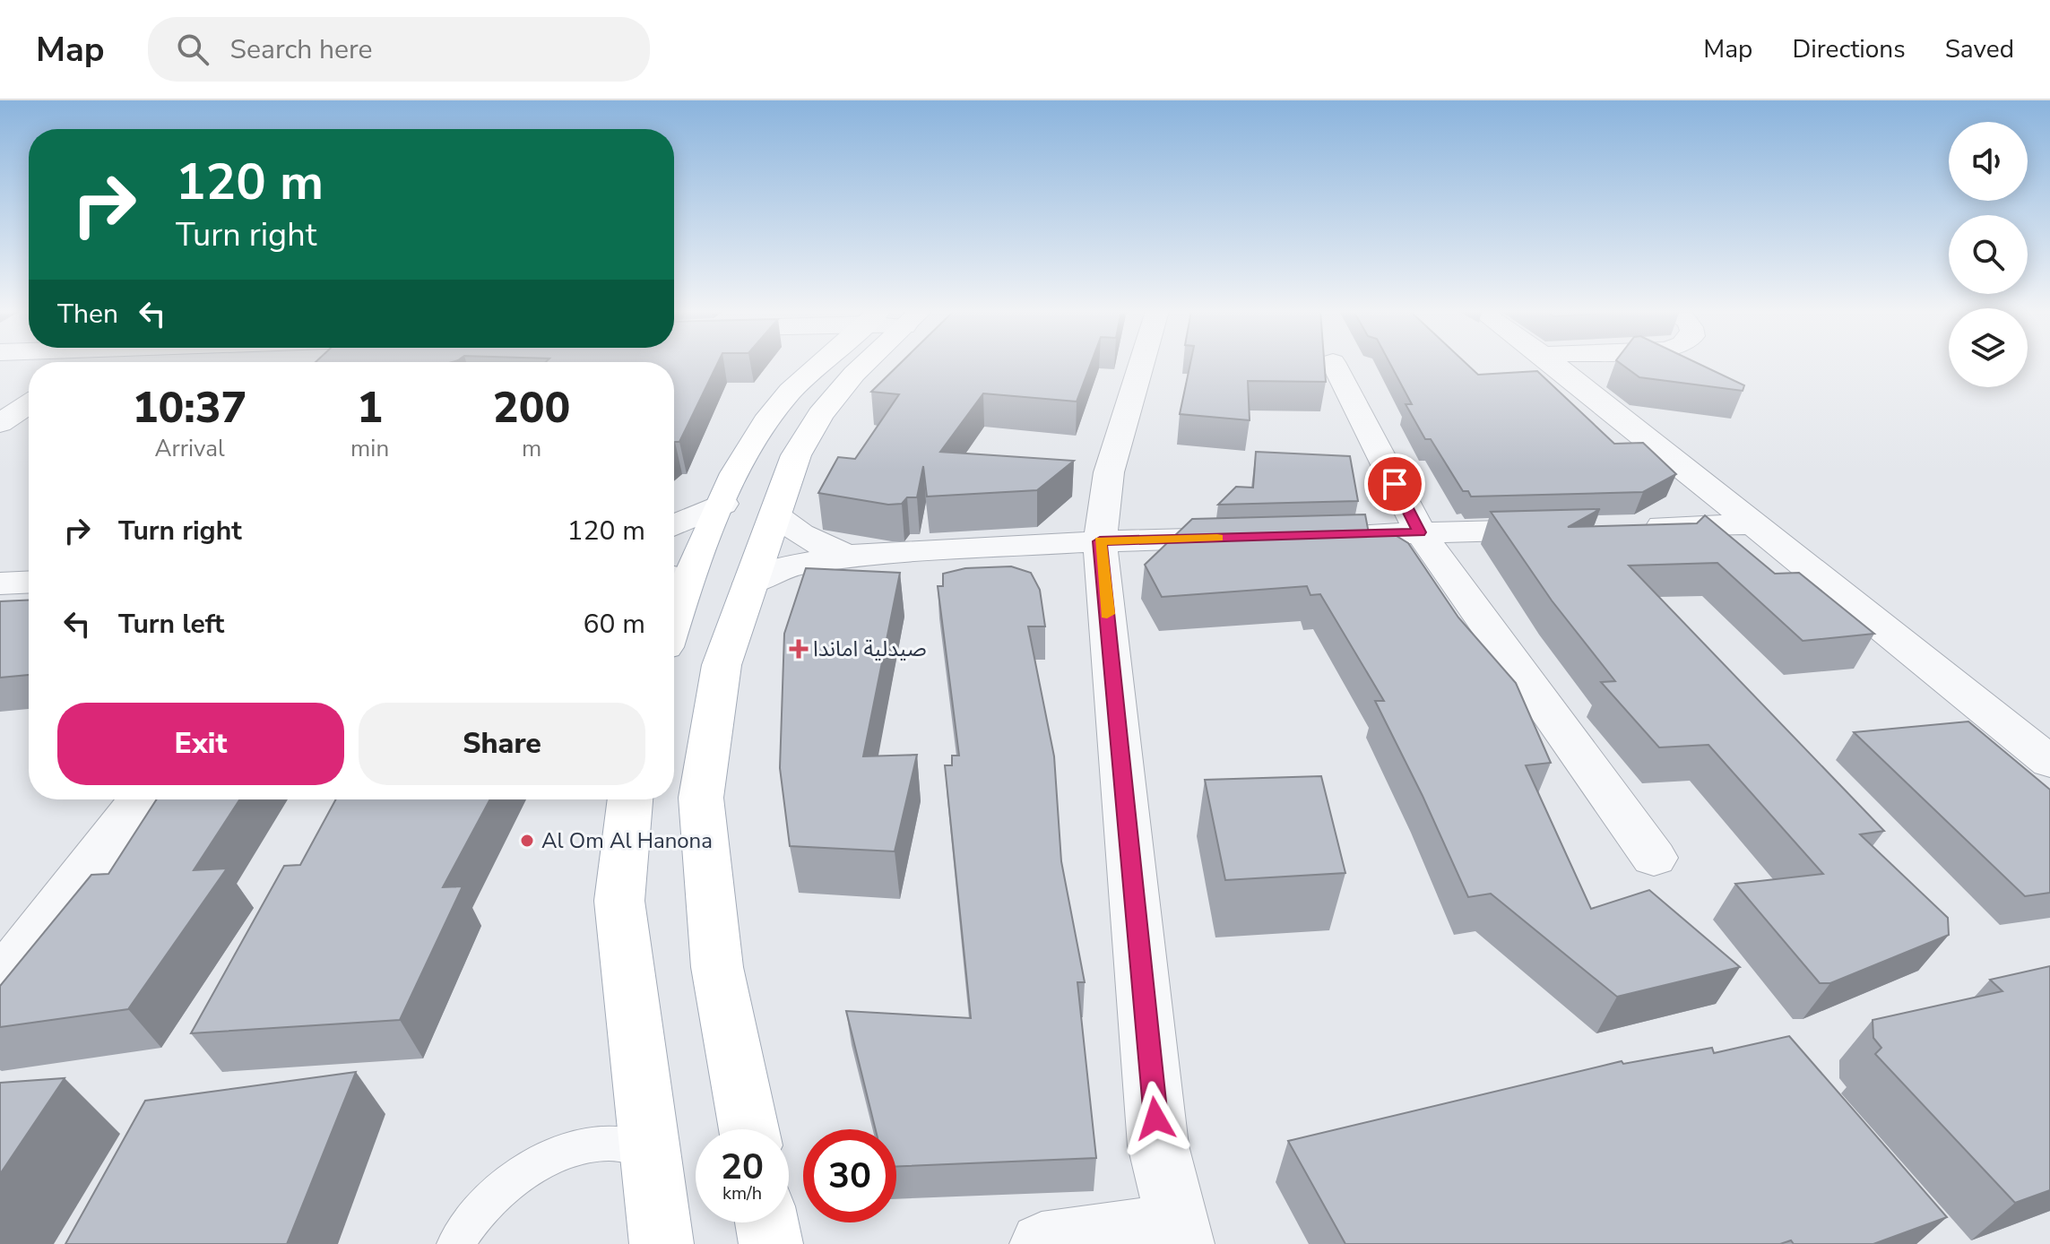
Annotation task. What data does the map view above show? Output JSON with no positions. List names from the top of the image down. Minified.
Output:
{"places":{"health":["صيدلية اماندا"],"other":["Al Om Al Hanona"]},"page":{"header":"Map","search":"Search here","nav":["Map","Directions","Saved"],"turn":["120 m","Turn right"],"then":"Then","eta":["10:37","Arrival","1","min","200","m"],"list":[{"name":"Turn right","value":"120 m"},{"name":"Turn left","value":"60 m"}],"buttons":["Exit","Share"],"speed":"20 km/h","limit":"30"}}
